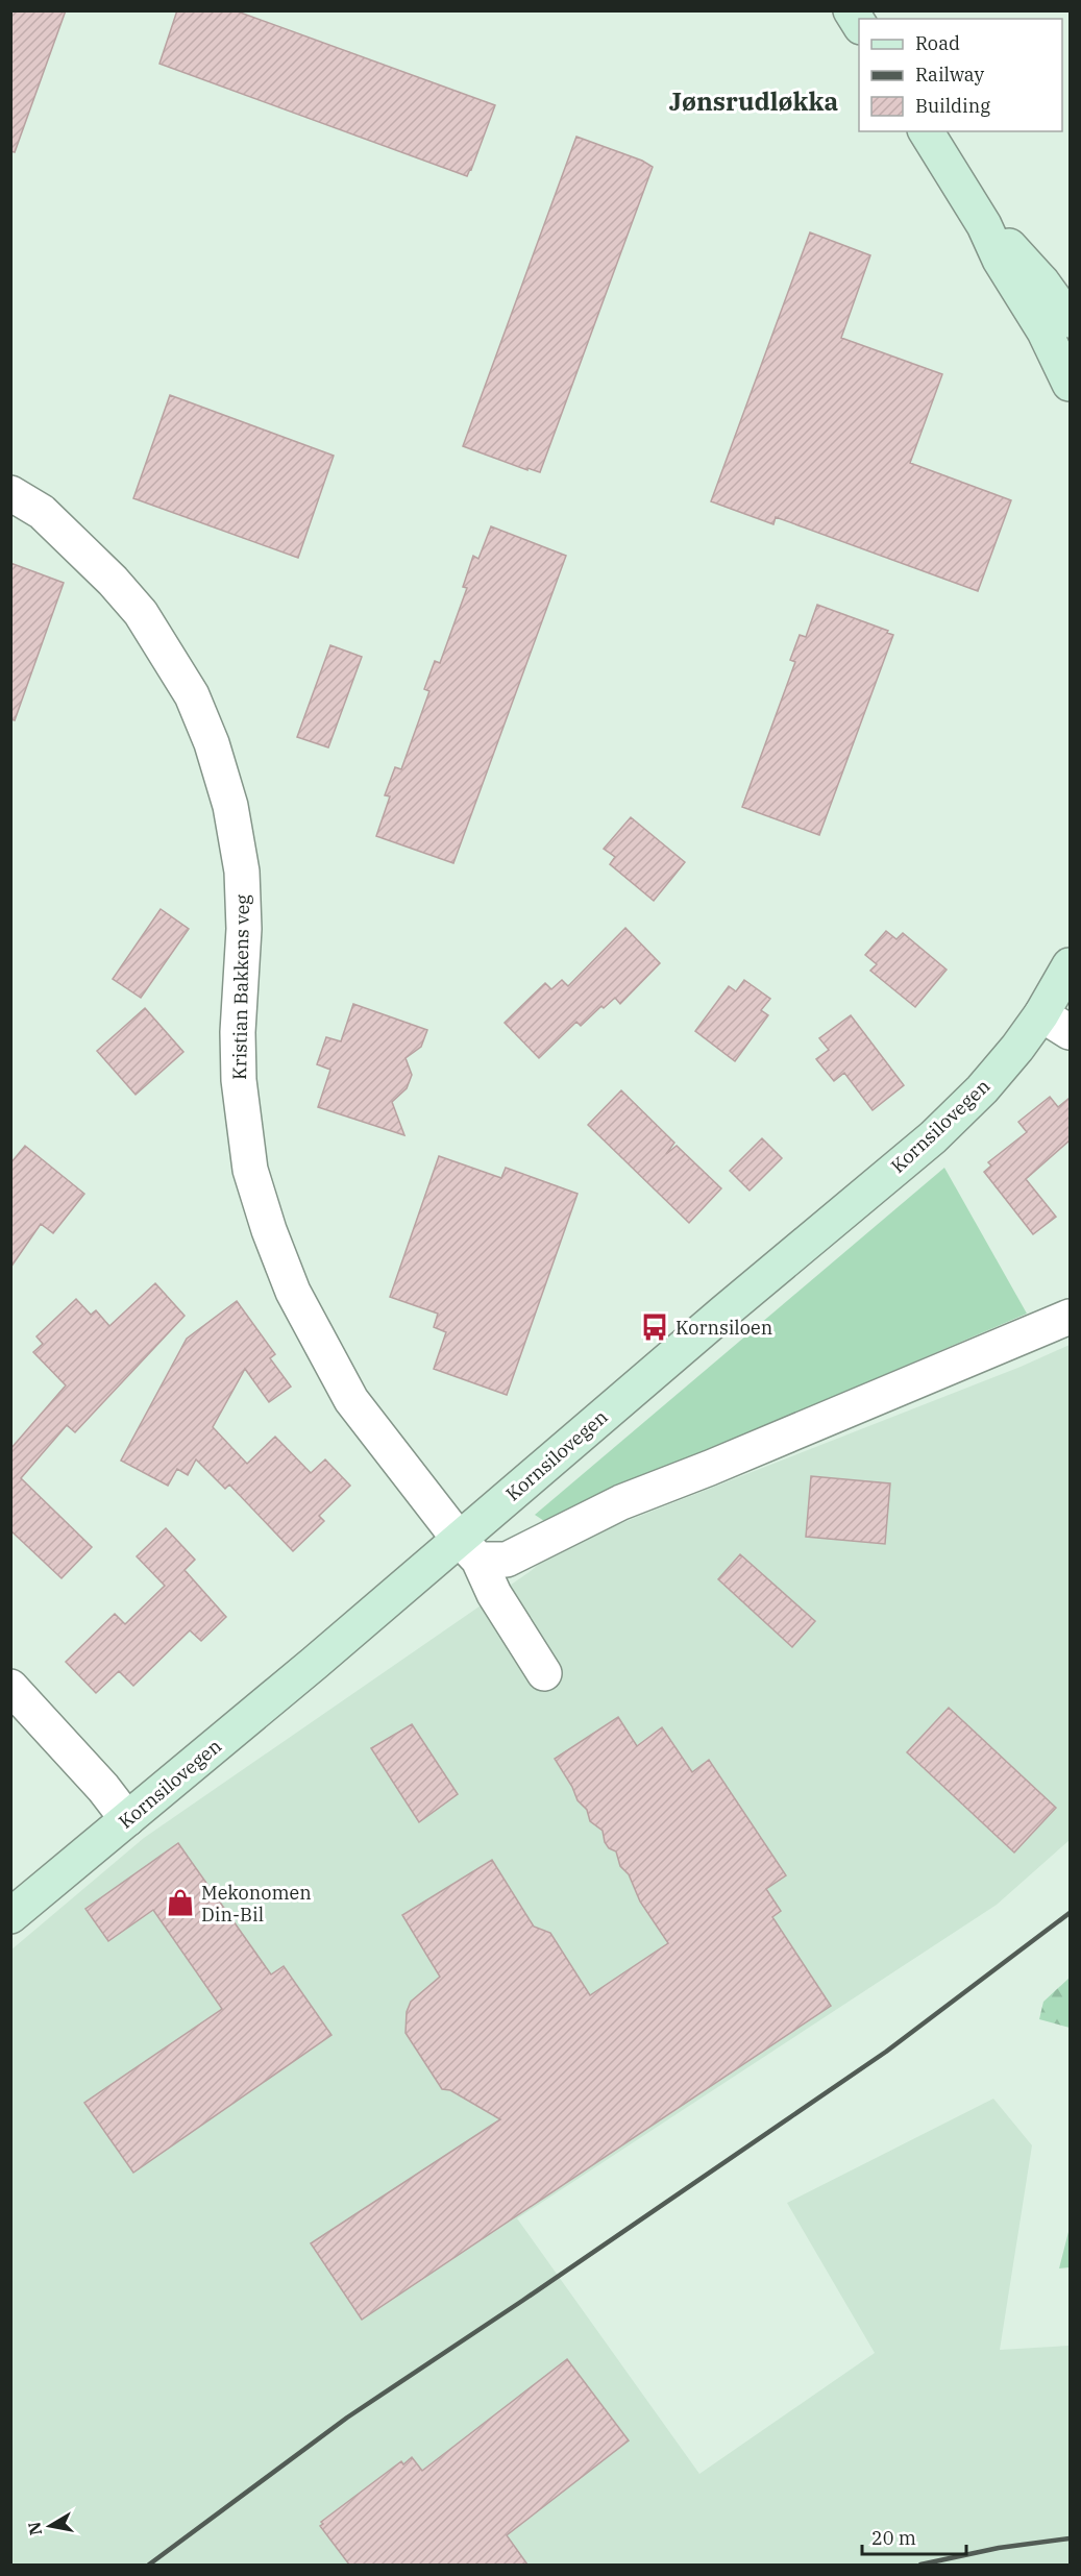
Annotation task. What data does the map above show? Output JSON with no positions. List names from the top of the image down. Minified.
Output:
{"streets":{"main road":["Kornsilovegen"],"street":["Kristian Bakkens veg"]},"crossings":[["Kristian Bakkens veg","Kornsilovegen"]],"districts":["Jønsrudløkka"],"places":{"bus stop":["Kornsiloen"],"shop":["Mekonomen Din-Bil"]},"legend":["Road","Railway","Building"],"scale_bar":"20 m","north":"left"}
